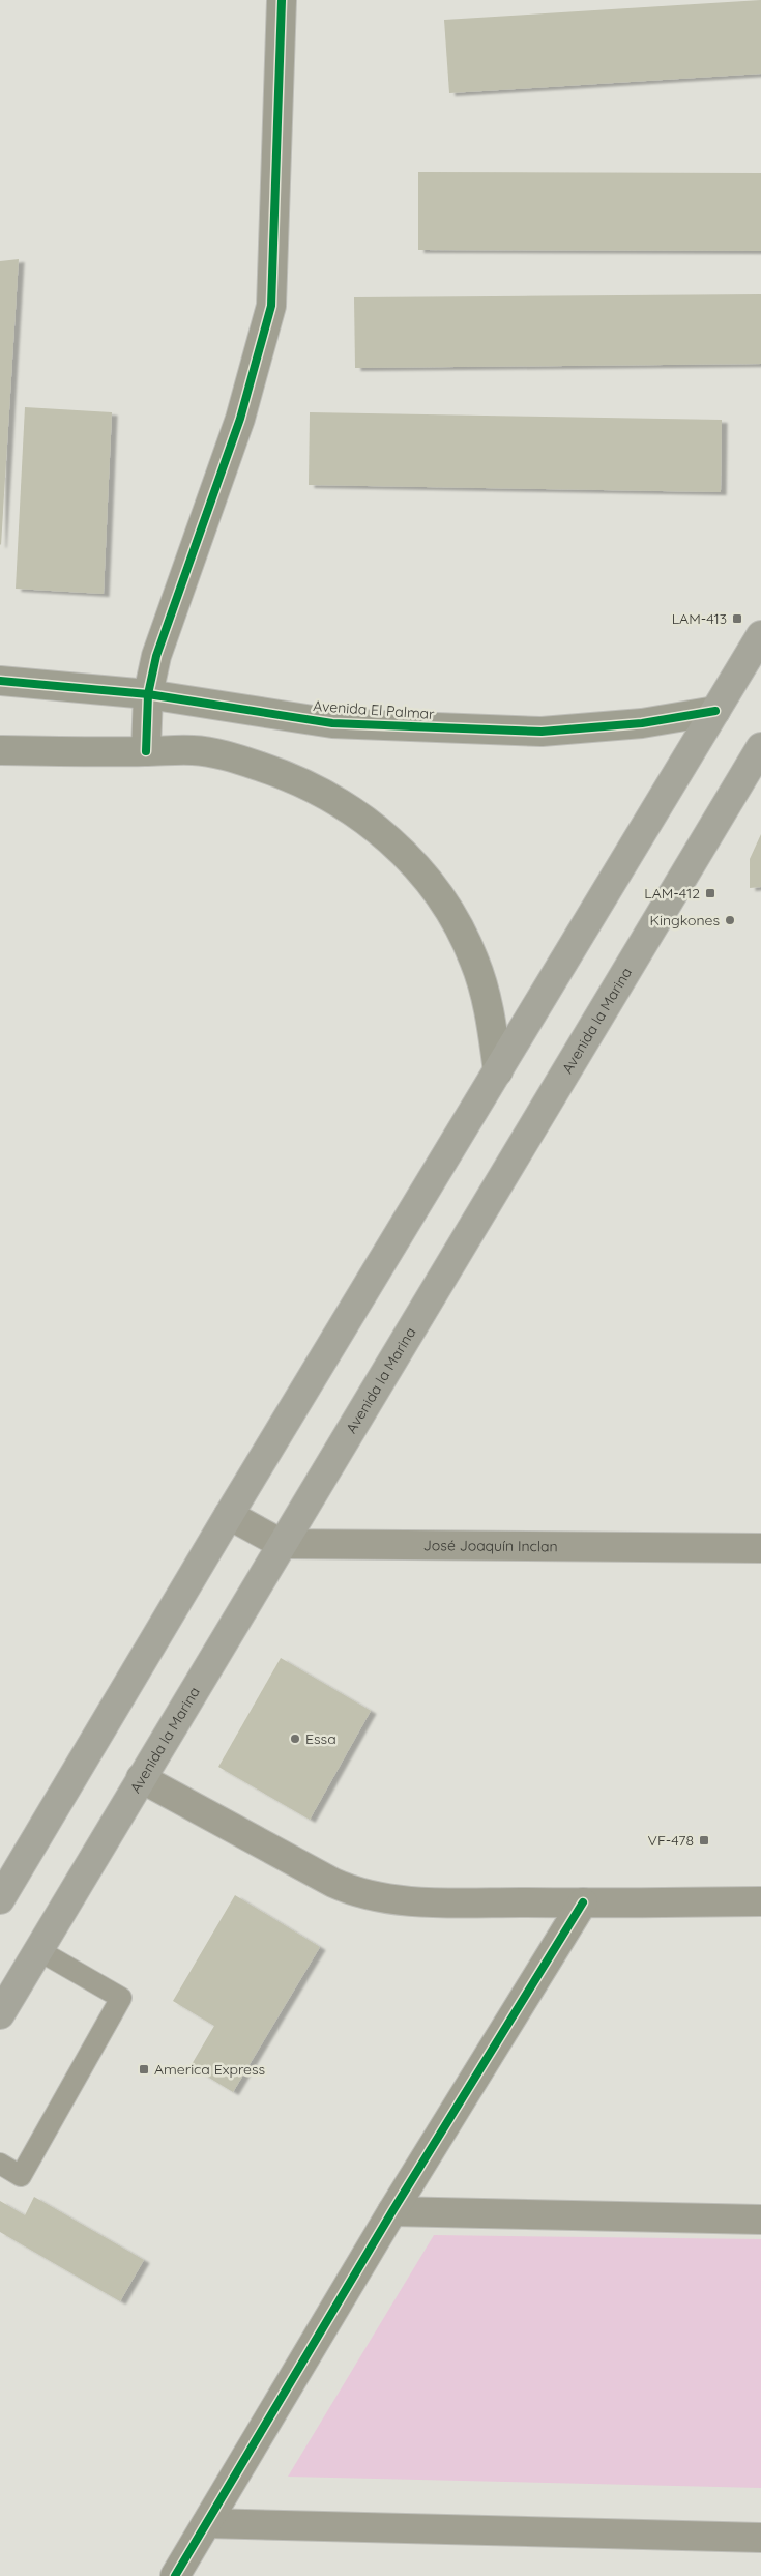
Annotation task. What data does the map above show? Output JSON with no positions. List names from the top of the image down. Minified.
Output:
{"streets":{"main road":["Avenida la Marina"],"street":["Avenida El Palmar","José Joaquín Inclan"]},"crossings":[["Avenida la Marina","José Joaquín Inclan"]],"places":{"transit":["LAM-413","LAM-412","VF-478","America Express"],"other":["Kingkones","Essa"]}}
